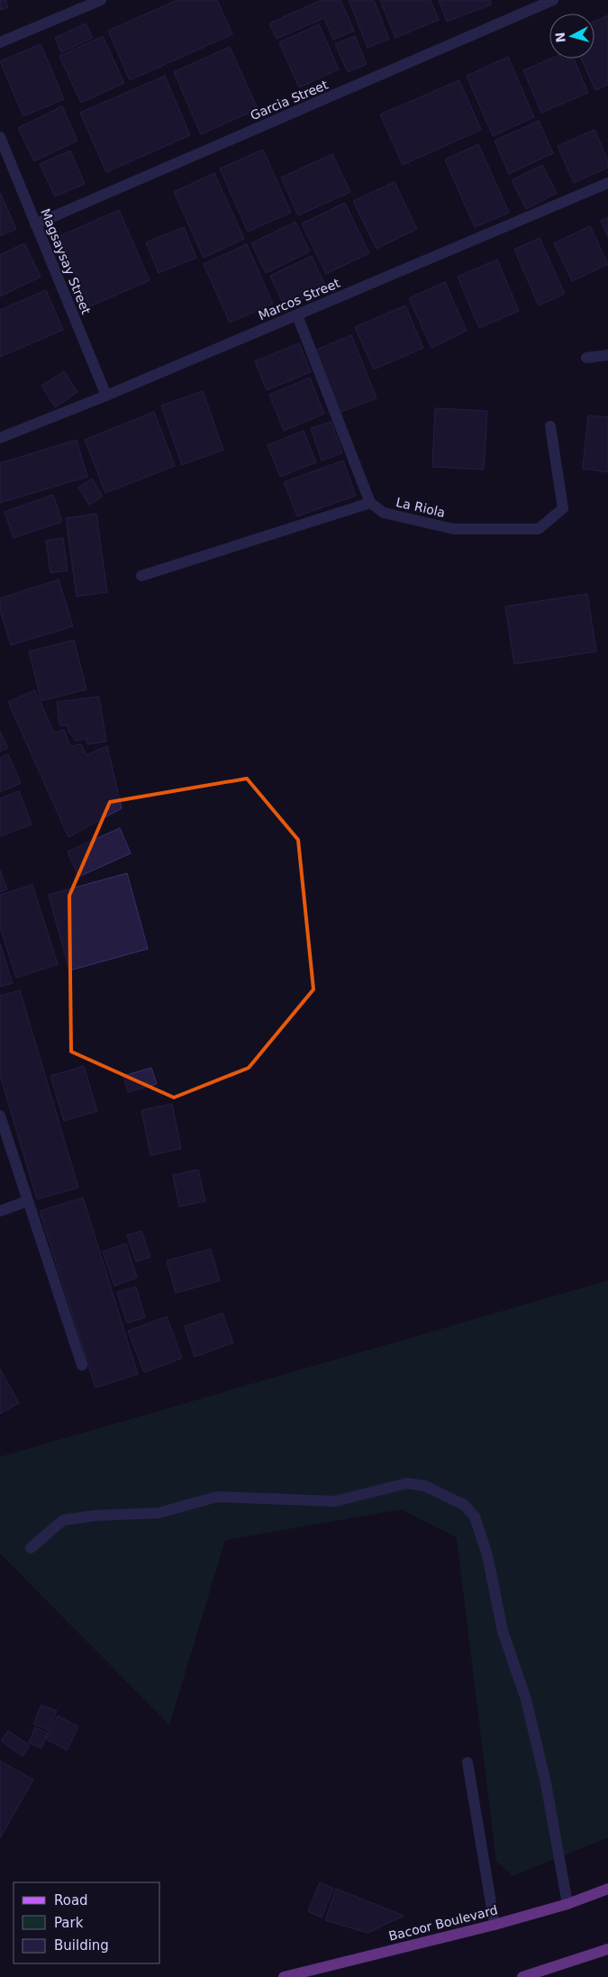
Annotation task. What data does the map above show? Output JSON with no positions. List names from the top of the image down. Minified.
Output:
{"streets":{"main road":["Bacoor Boulevard"],"street":["Garcia Street","Magsaysay Street","Marcos Street","La Riola"]},"crossings":[["Garcia Street","Magsaysay Street"],["Magsaysay Street","Marcos Street"]],"legend":["Road","Park","Building"],"north":"left"}
